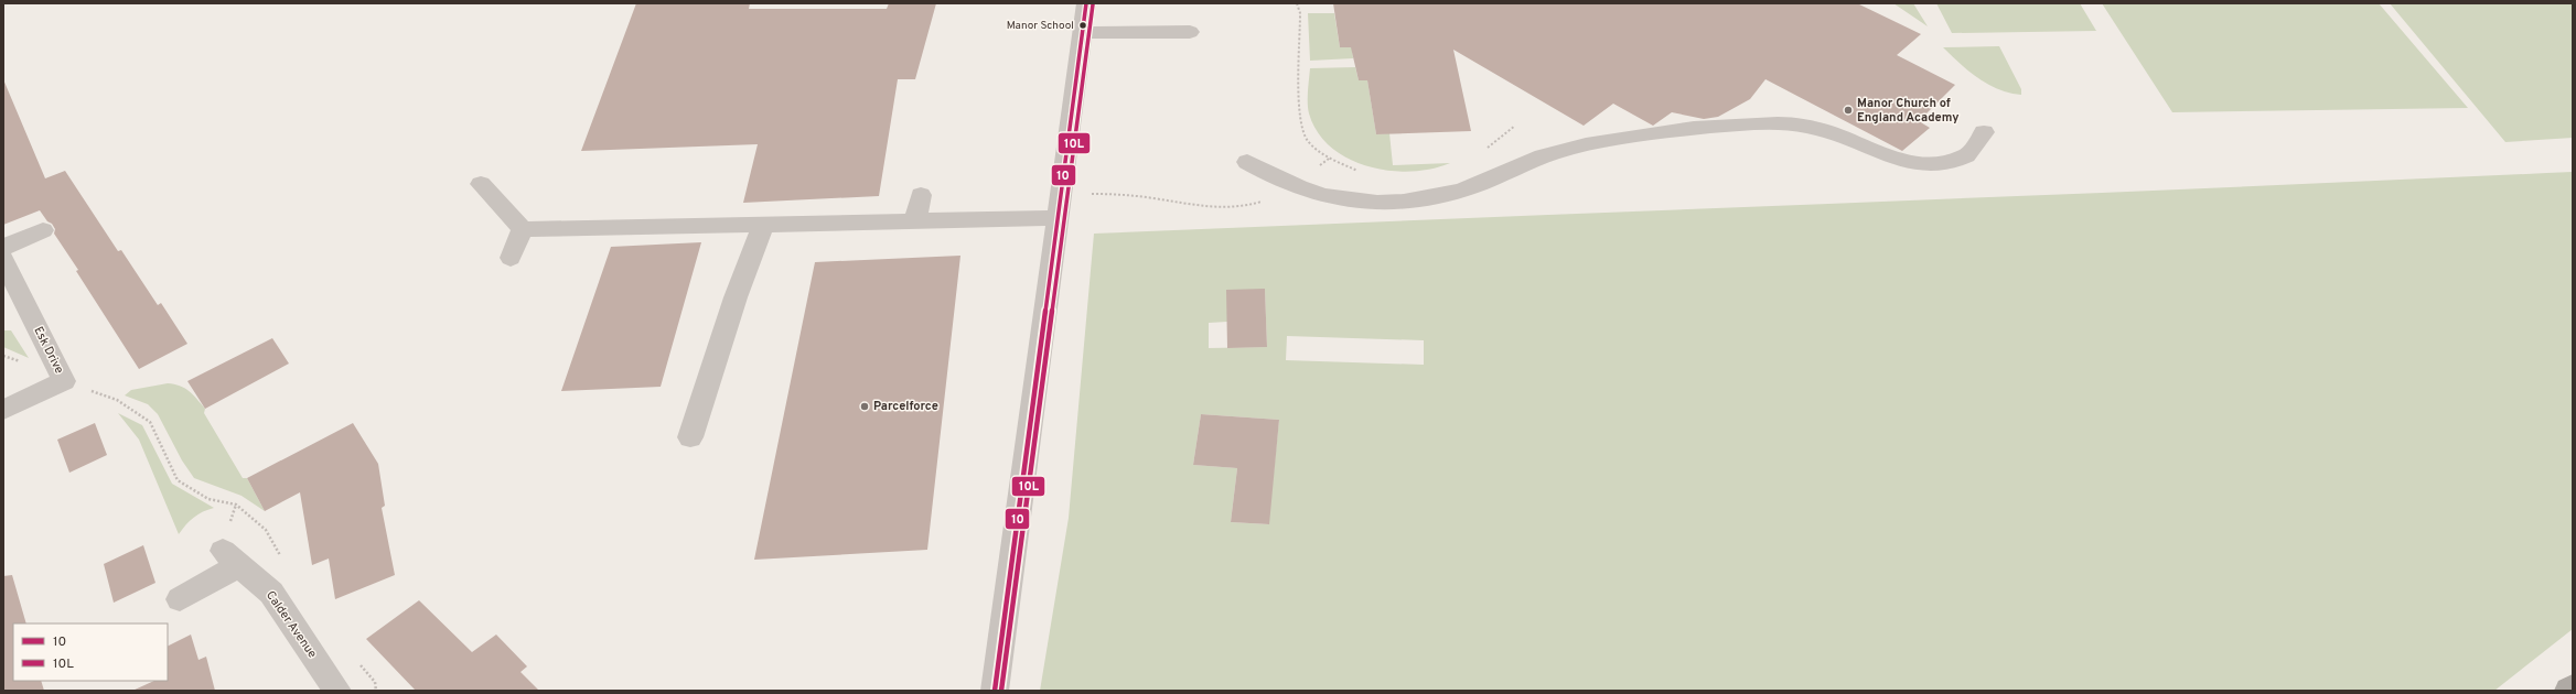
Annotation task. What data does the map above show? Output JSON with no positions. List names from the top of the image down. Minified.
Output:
{"streets":{"street":["Esk Drive","Calder Avenue"]},"places":["Manor School","Manor Church of England Academy","Parcelforce"],"lines":["transit line 10","transit line 10L"],"legend":["10","10L"]}
